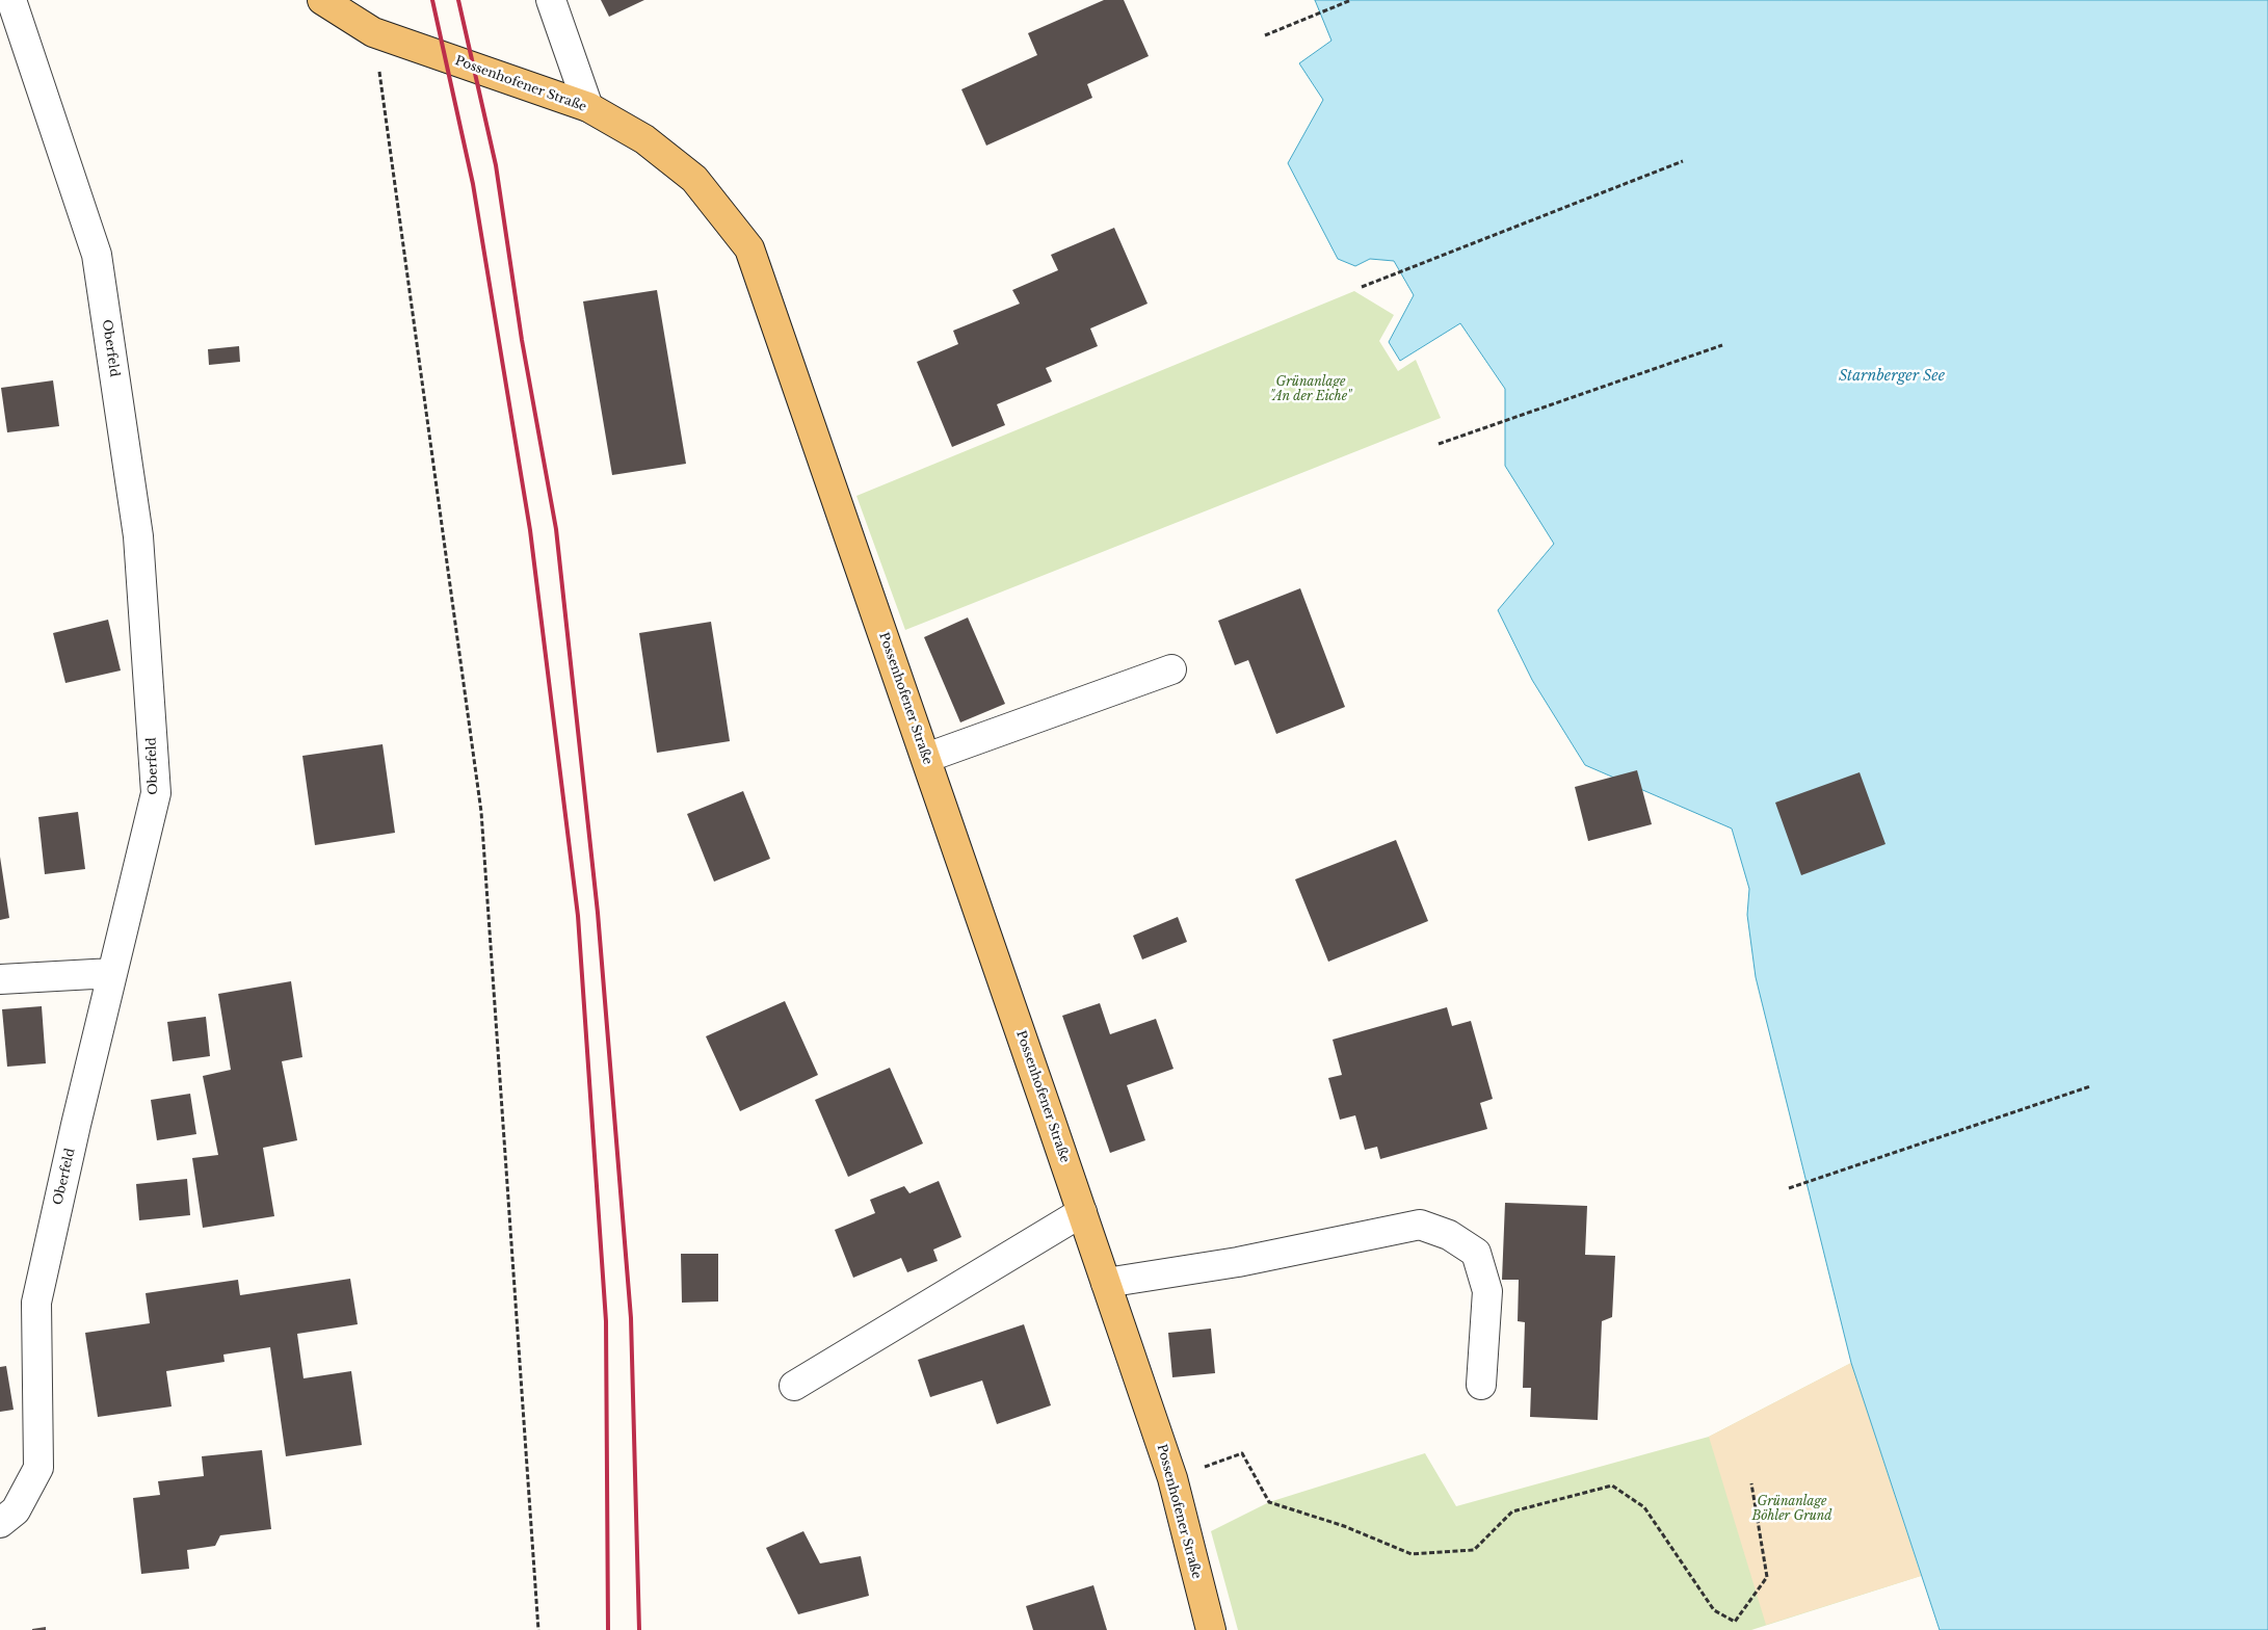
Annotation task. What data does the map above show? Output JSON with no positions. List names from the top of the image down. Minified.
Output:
{"streets":{"main road":["Possenhofener Straße"],"street":["Oberfeld"]},"water":["Starnberger See"],"parks":["Grünanlage \"An der Eiche\"","Grünanlage Böhler Grund"]}
